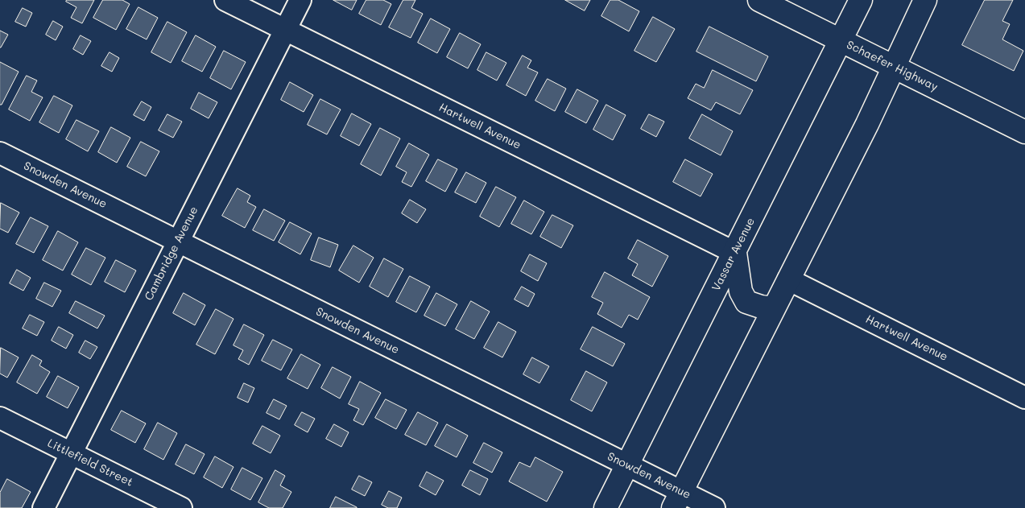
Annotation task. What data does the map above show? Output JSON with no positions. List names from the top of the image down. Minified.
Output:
{"streets":{"street":["Schaefer Highway","Hartwell Avenue","Snowden Avenue","Cambridge Avenue","Vassar Avenue","Littlefield Street"]},"crossings":[["Schaefer Highway","Vassar Avenue"],["Hartwell Avenue","Cambridge Avenue"],["Hartwell Avenue","Vassar Avenue"],["Snowden Avenue","Cambridge Avenue"],["Snowden Avenue","Vassar Avenue"],["Cambridge Avenue","Littlefield Street"]]}
